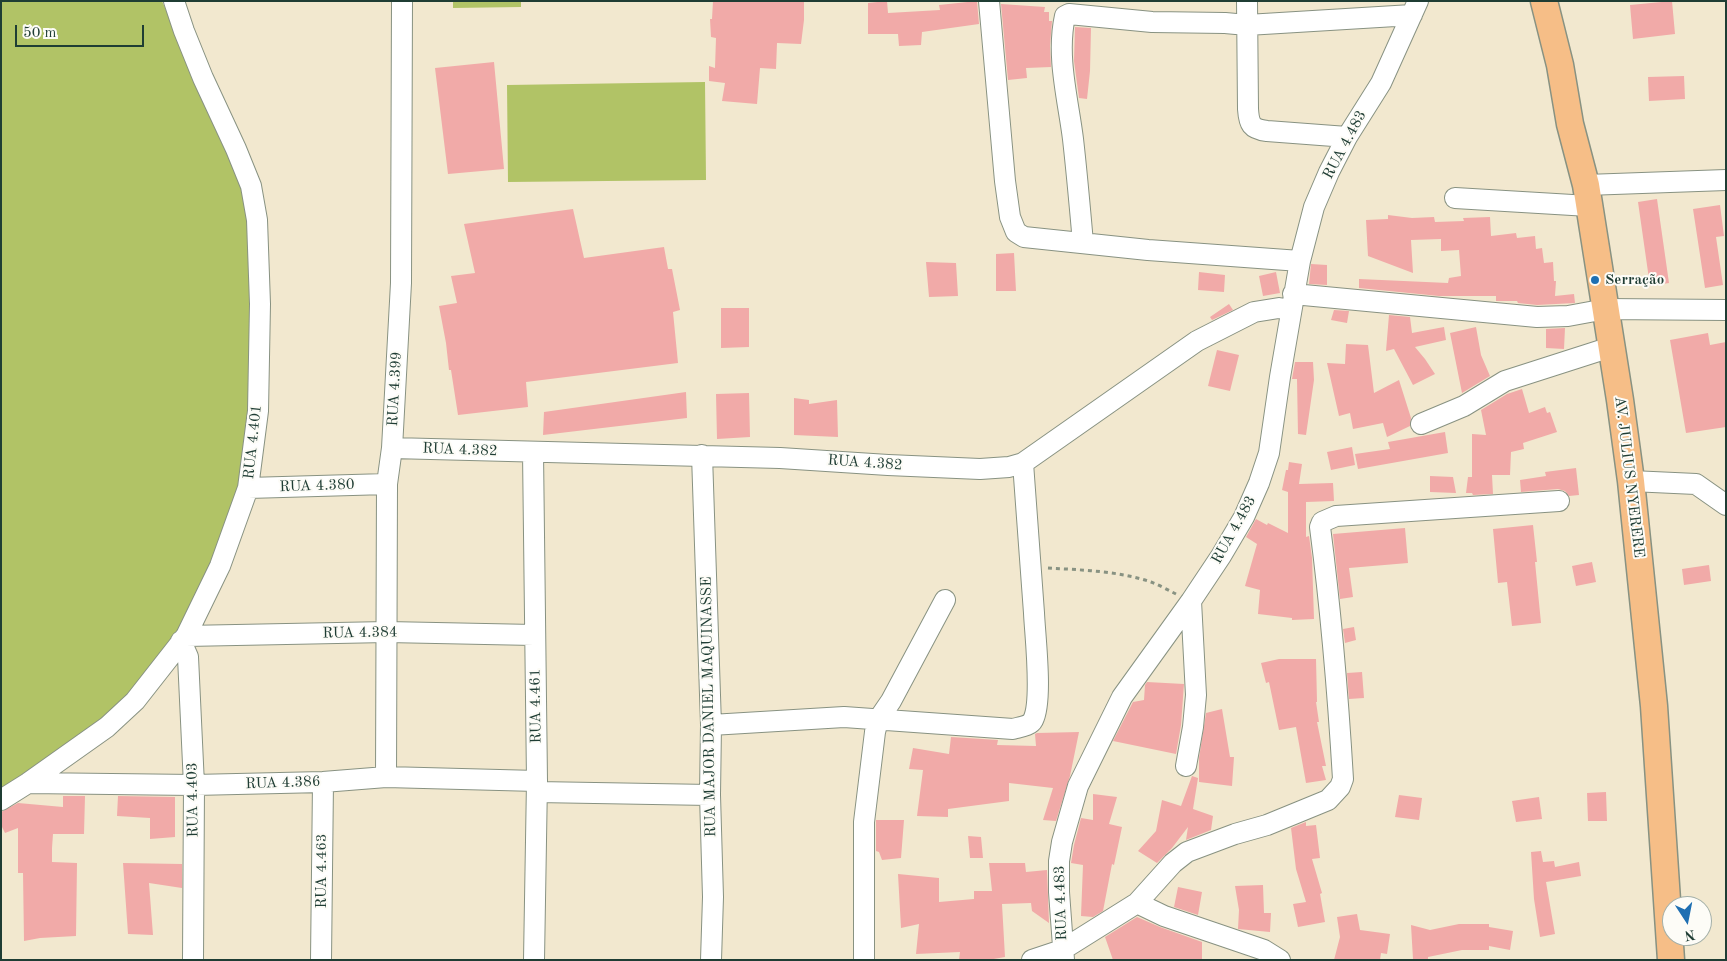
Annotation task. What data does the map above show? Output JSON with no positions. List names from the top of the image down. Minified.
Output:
{"streets":{"main road":["AV. JULIUS NYERERE"],"street":["RUA 4.483","RUA 4.399","RUA 4.401","RUA 4.382","RUA 4.380","RUA 4.384","RUA 4.461","RUA MAJOR DANIEL MAQUINASSE","RUA 4.386","RUA 4.403","RUA 4.463"]},"crossings":[["RUA 4.483","RUA 4.382"],["RUA 4.399","RUA 4.382"],["RUA 4.399","RUA 4.380"],["RUA 4.399","RUA 4.384"],["RUA 4.399","RUA 4.386"],["RUA 4.401","RUA 4.380"],["RUA 4.401","RUA 4.384"],["RUA 4.401","RUA 4.386"],["RUA 4.401","RUA 4.403"],["RUA 4.382","AV. JULIUS NYERERE"],["RUA 4.382","RUA 4.461"],["RUA 4.382","RUA MAJOR DANIEL MAQUINASSE"],["RUA 4.384","RUA 4.461"],["RUA 4.384","RUA 4.403"],["RUA 4.461","RUA 4.386"],["RUA MAJOR DANIEL MAQUINASSE","RUA 4.386"],["RUA 4.386","RUA 4.403"],["RUA 4.386","RUA 4.463"]],"places":["Serração"],"scale_bar":"50 m","north":"bottom"}
